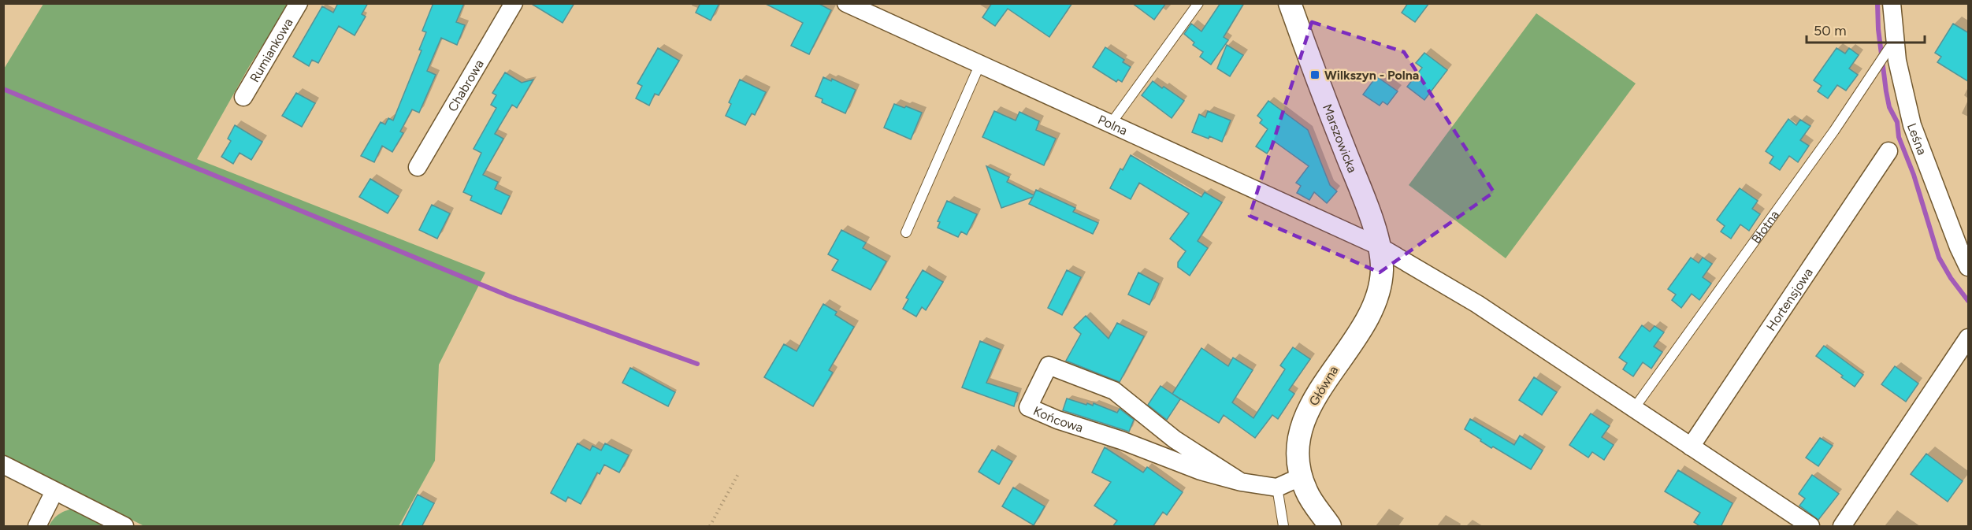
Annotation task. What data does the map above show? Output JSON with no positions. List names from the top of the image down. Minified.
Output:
{"streets":{"street":["Rumiankowa","Chabrowa","Polna","Marszowicka","Leśna","Hortensjowa","Główna","Końcowa"],"lane":["Błotna"]},"crossings":[["Polna","Marszowicka"],["Polna","Główna"],["Marszowicka","Główna"],["Leśna","Błotna"]],"places":{"transit":["Wilkszyn - Polna"]},"scale_bar":"50 m"}
